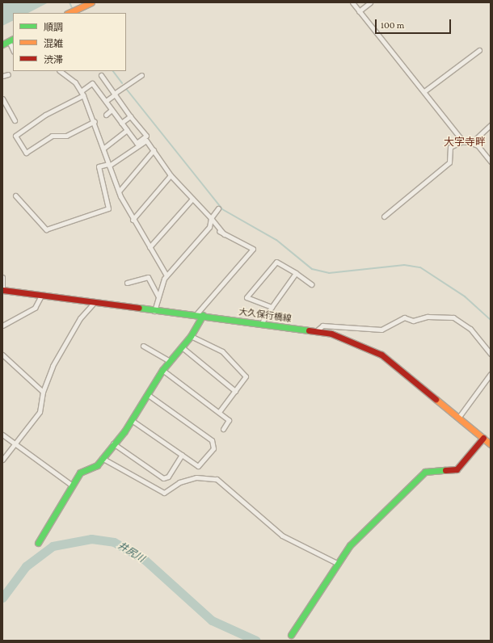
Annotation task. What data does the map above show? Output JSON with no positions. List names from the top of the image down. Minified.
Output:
{"streets":{"street":["大久保行橋線"]},"districts":["大字寺畔"],"water":["井尻川"],"legend":["順調","混雑","渋滞"],"scale_bar":"100 m"}
